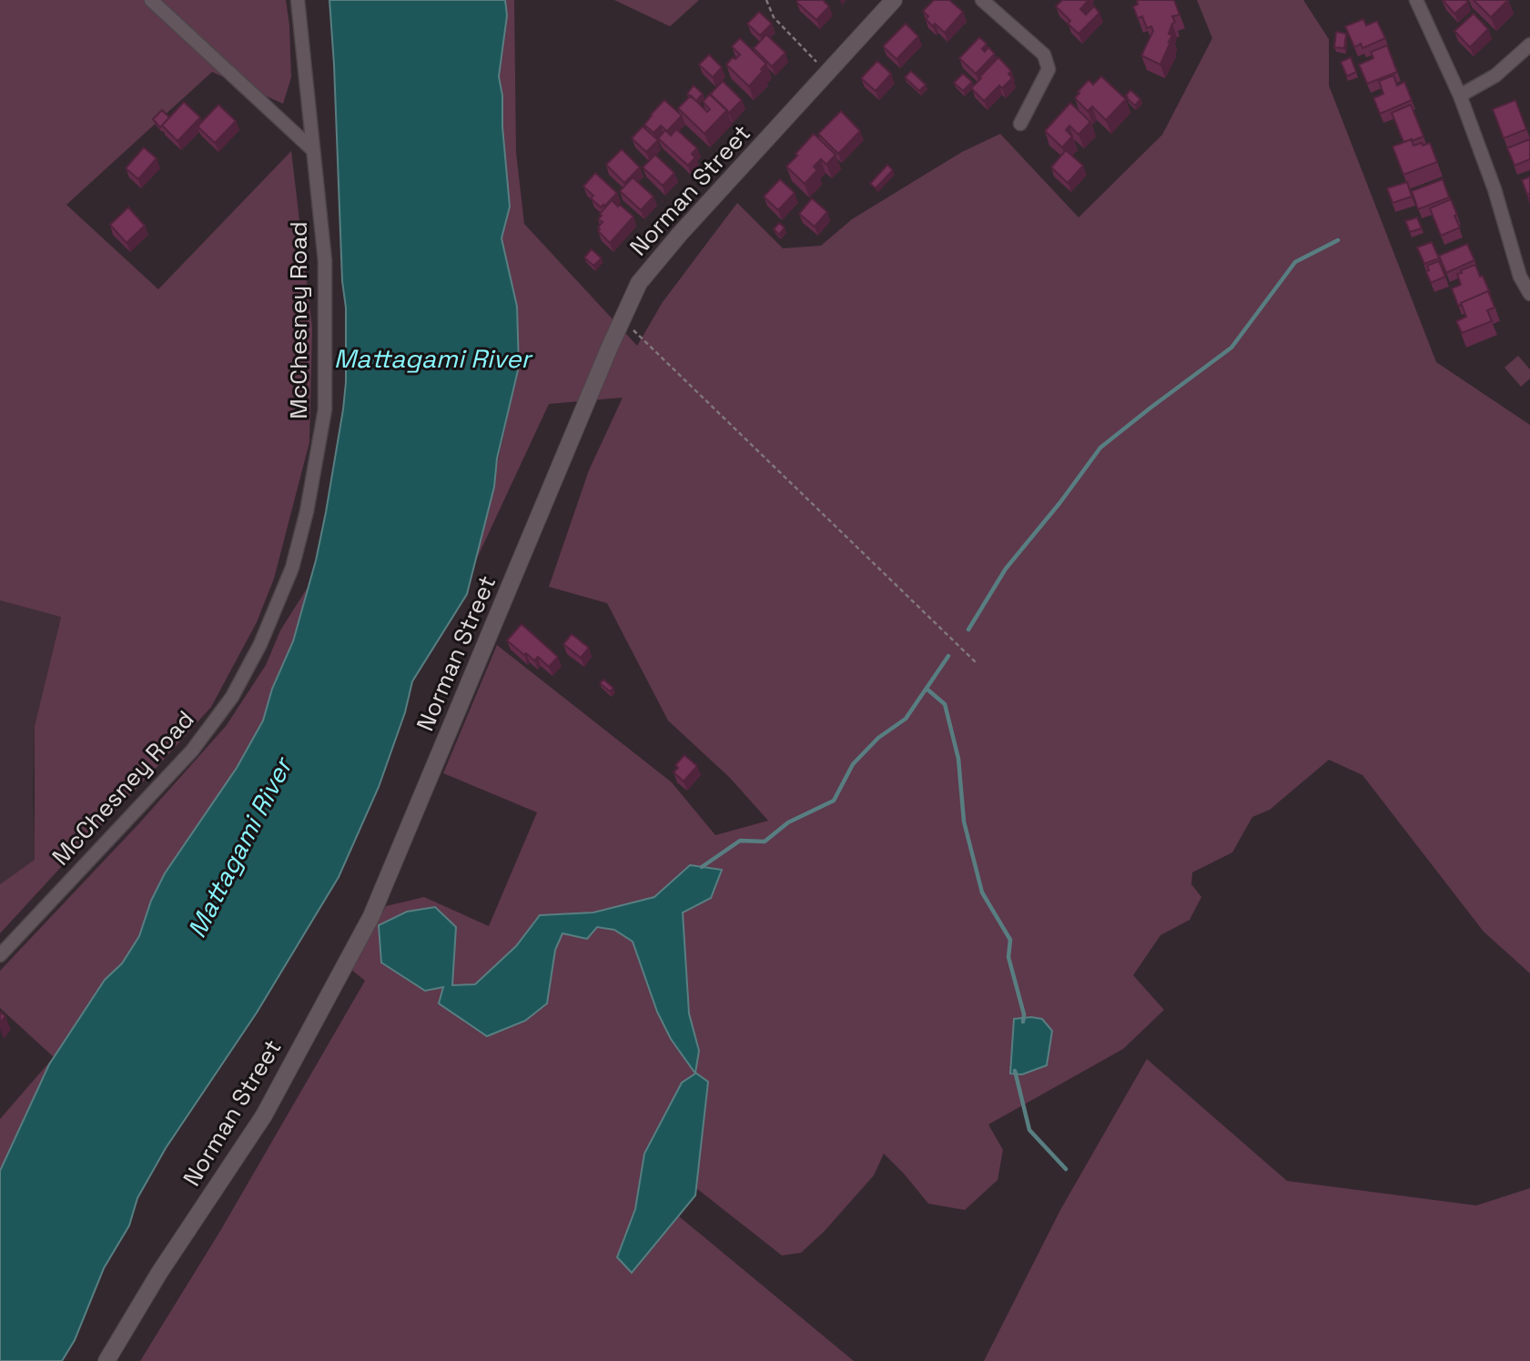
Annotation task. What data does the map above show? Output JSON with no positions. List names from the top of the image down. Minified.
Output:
{"streets":{"street":["Norman Street","McChesney Road"]},"water":["Mattagami River"]}
